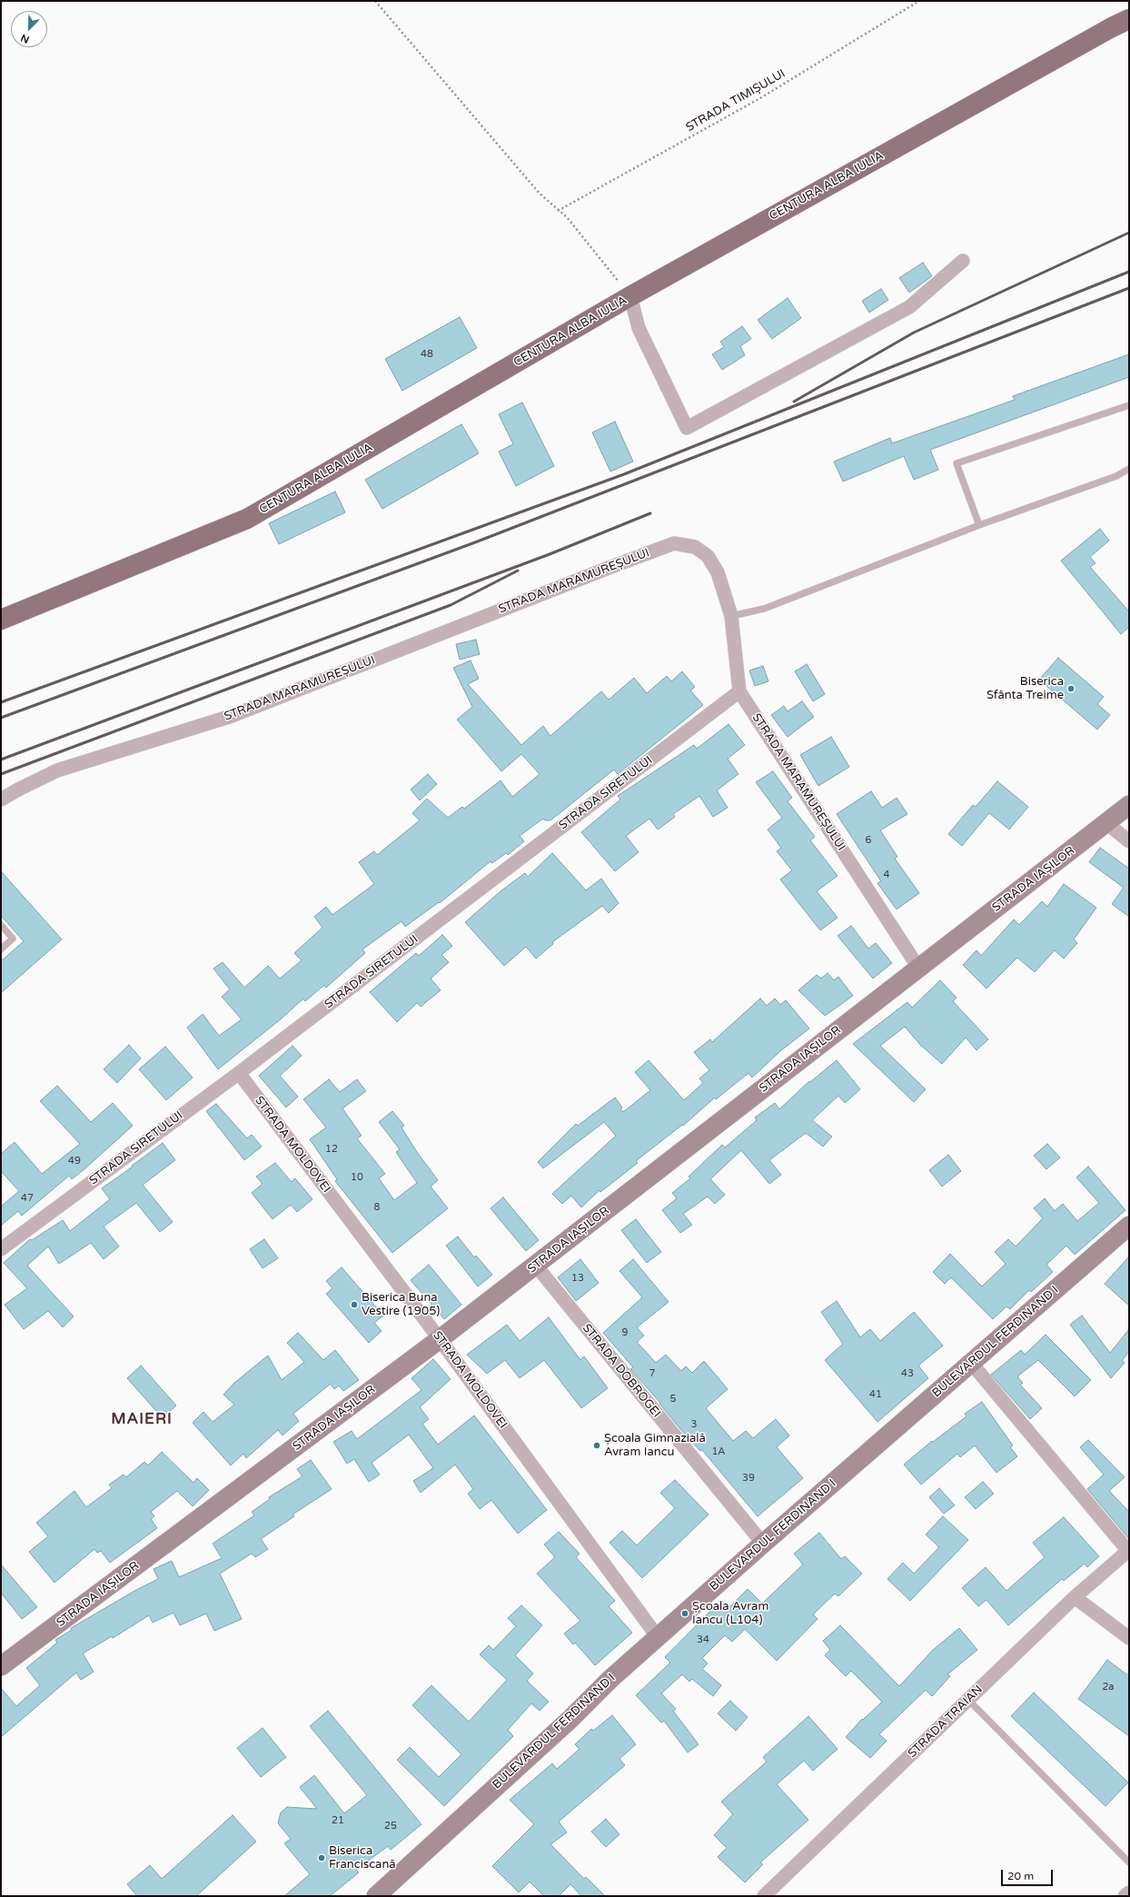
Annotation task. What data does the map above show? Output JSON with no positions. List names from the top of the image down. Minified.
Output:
{"streets":{"main road":["CENTURA ALBA IULIA"],"street":["STRADA MARAMUREȘULUI","STRADA SIRETULUI","STRADA IAȘILOR","STRADA MOLDOVEI","BULEVARDUL FERDINAND I","STRADA DOBROGEI","STRADA TRAIAN"],"path":["STRADA TIMIȘULUI"]},"crossings":[["STRADA MARAMUREȘULUI","STRADA SIRETULUI"],["STRADA MARAMUREȘULUI","STRADA IAȘILOR"],["STRADA SIRETULUI","STRADA MOLDOVEI"],["STRADA IAȘILOR","STRADA MOLDOVEI"],["STRADA IAȘILOR","STRADA DOBROGEI"],["STRADA MOLDOVEI","BULEVARDUL FERDINAND I"],["BULEVARDUL FERDINAND I","STRADA DOBROGEI"]],"districts":["MAIERI"],"places":["Biserica Sfânta Treime","Biserica Buna Vestire (1905)","Școala Gimnazială Avram Iancu","Școala Avram Iancu (L104)","Biserica Franciscană"],"house_numbers":["48","6","4","12","49","10","47","8","13","9","7","43","41","5","3","1A","39","34","2a","21","25"],"scale_bar":"20 m","north":"bottom left"}
